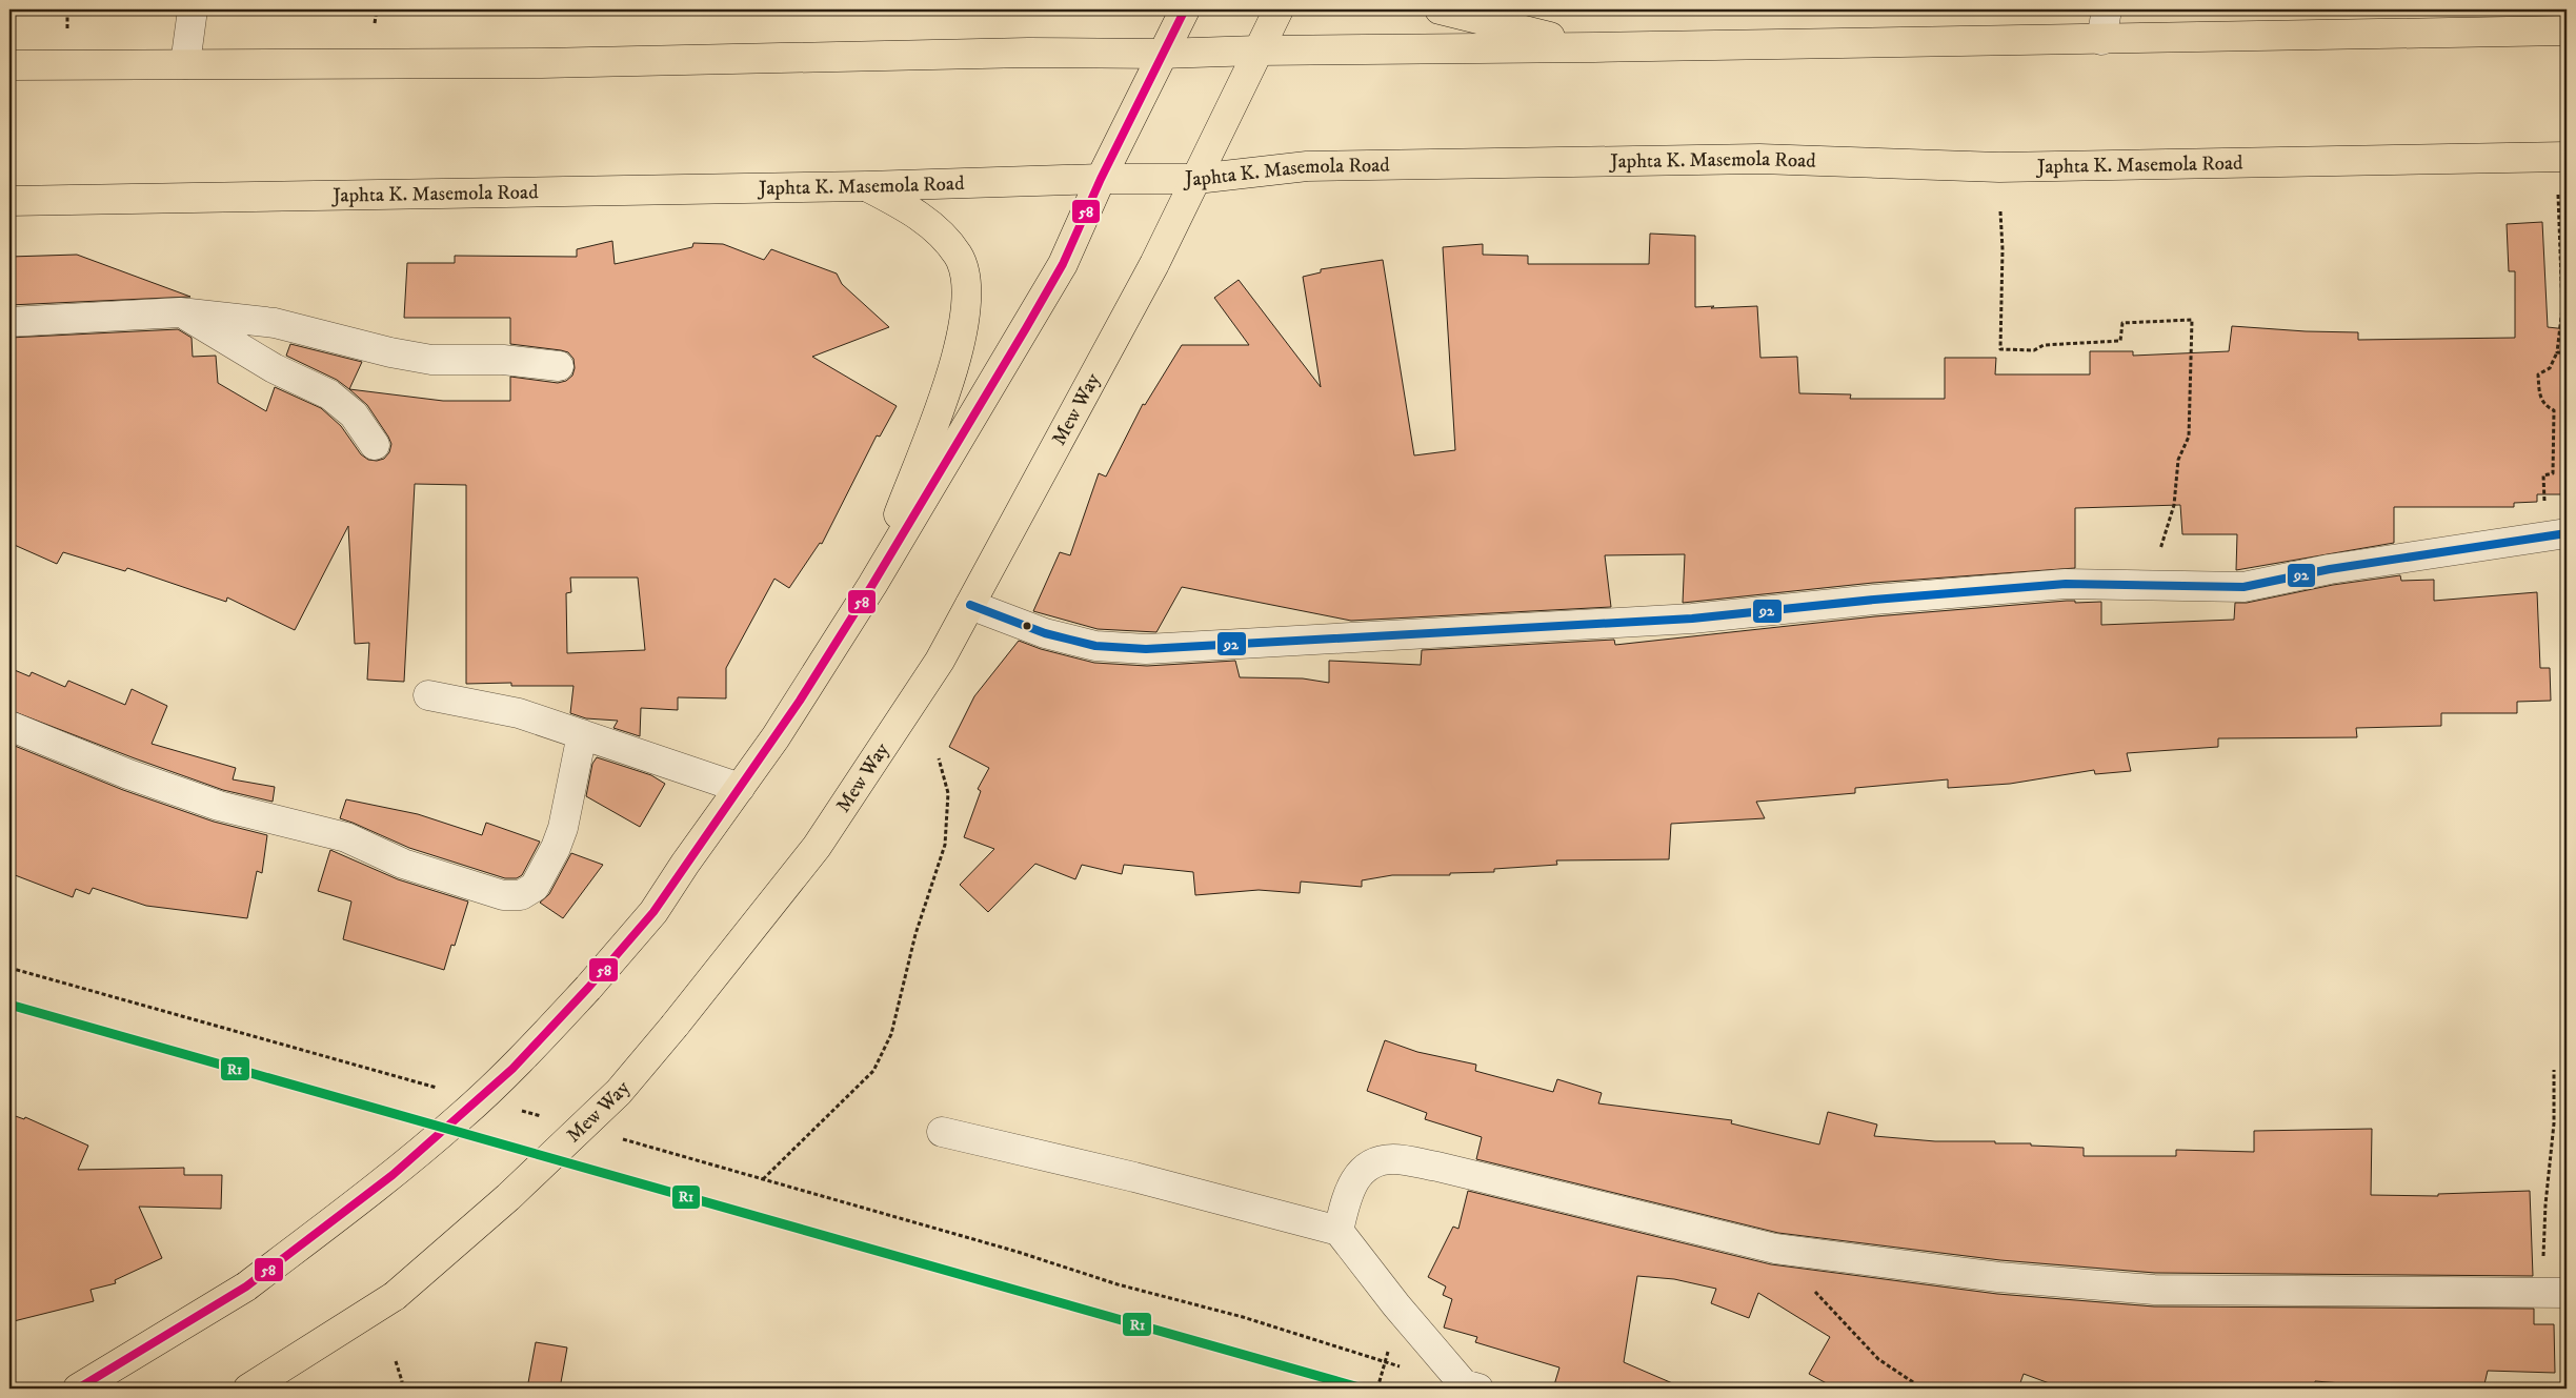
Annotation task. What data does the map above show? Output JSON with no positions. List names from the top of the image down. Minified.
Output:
{"streets":{"main road":["Japhta K. Masemola Road","Mew Way"]},"crossings":[["Japhta K. Masemola Road","Mew Way"]],"lines":["transit line 58","transit line 92","transit line R1"]}
